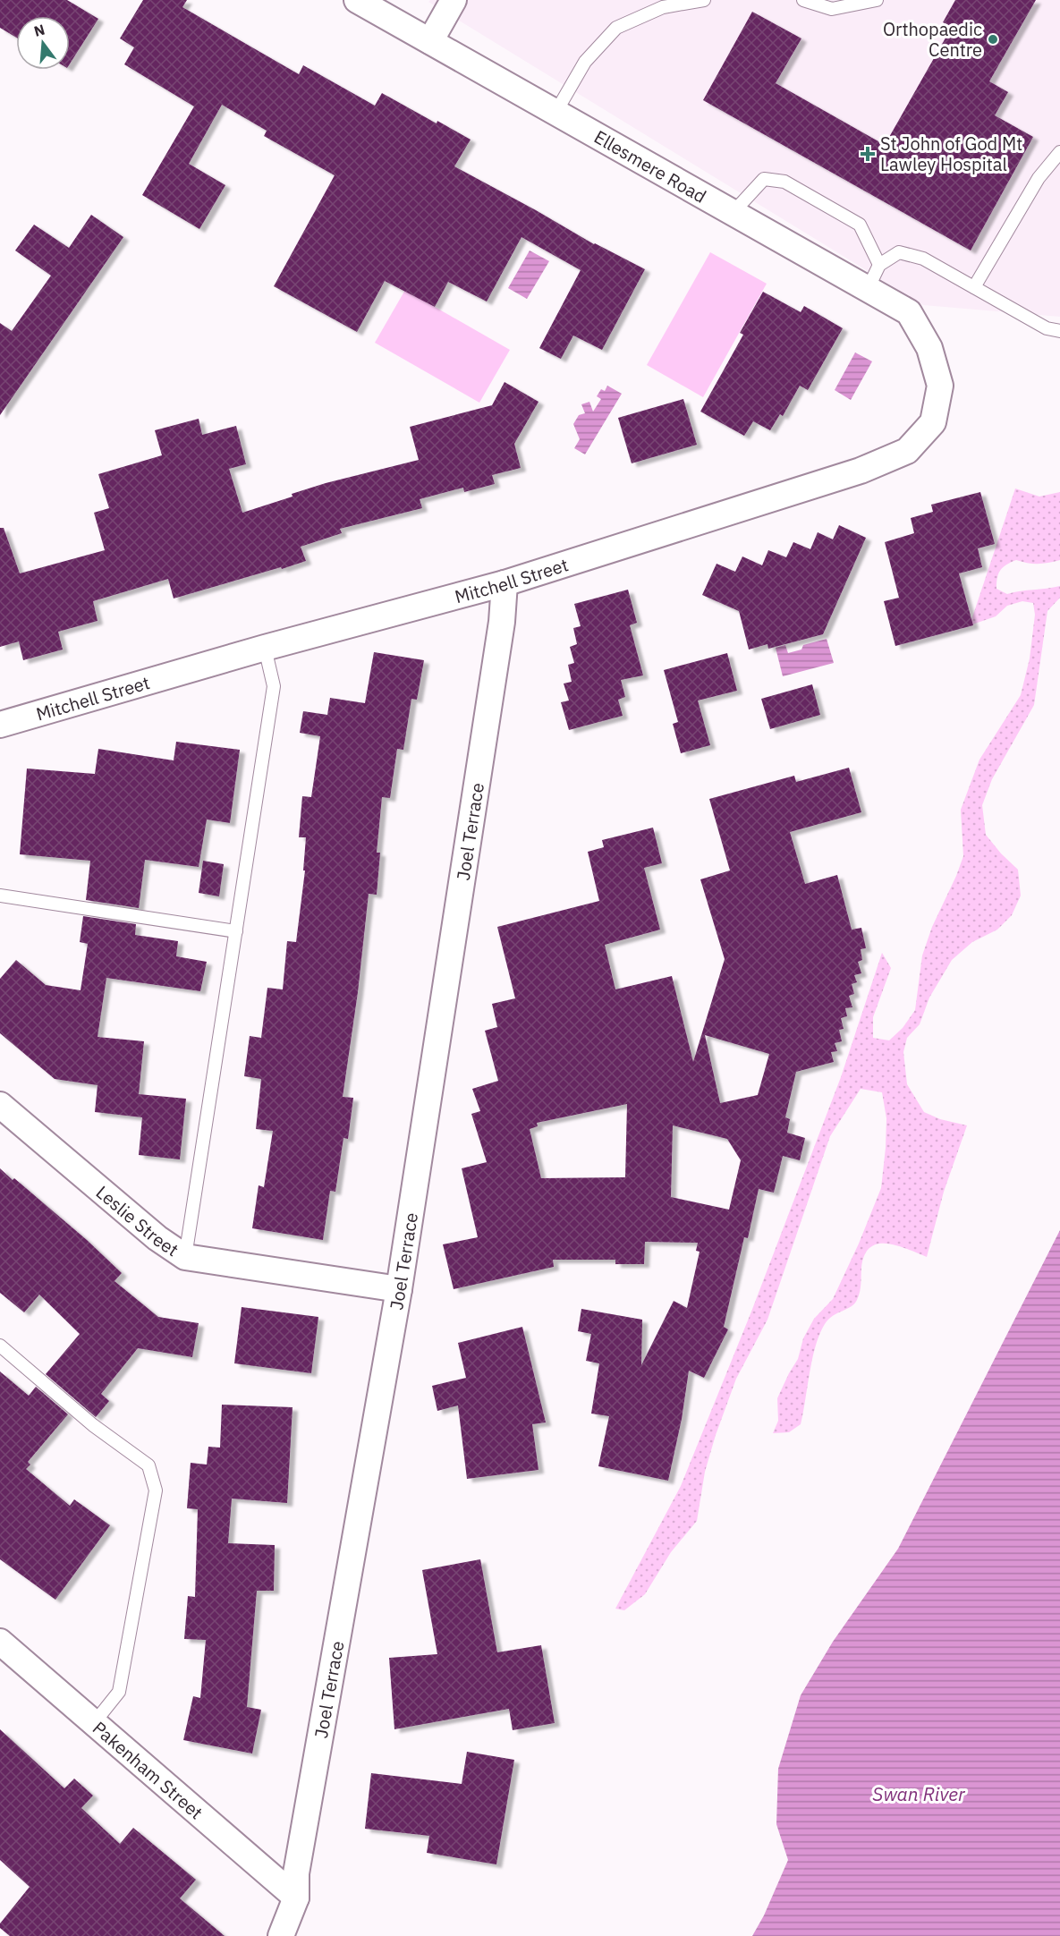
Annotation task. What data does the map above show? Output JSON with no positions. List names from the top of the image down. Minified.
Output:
{"streets":{"street":["Ellesmere Road","Mitchell Street","Joel Terrace","Leslie Street","Pakenham Street"]},"crossings":[["Ellesmere Road","Mitchell Street"],["Mitchell Street","Joel Terrace"],["Joel Terrace","Leslie Street"],["Joel Terrace","Pakenham Street"]],"water":["Swan River"],"places":{"other":["Orthopaedic Centre"],"health":["St John of God Mt Lawley Hospital"]},"north":"top"}
